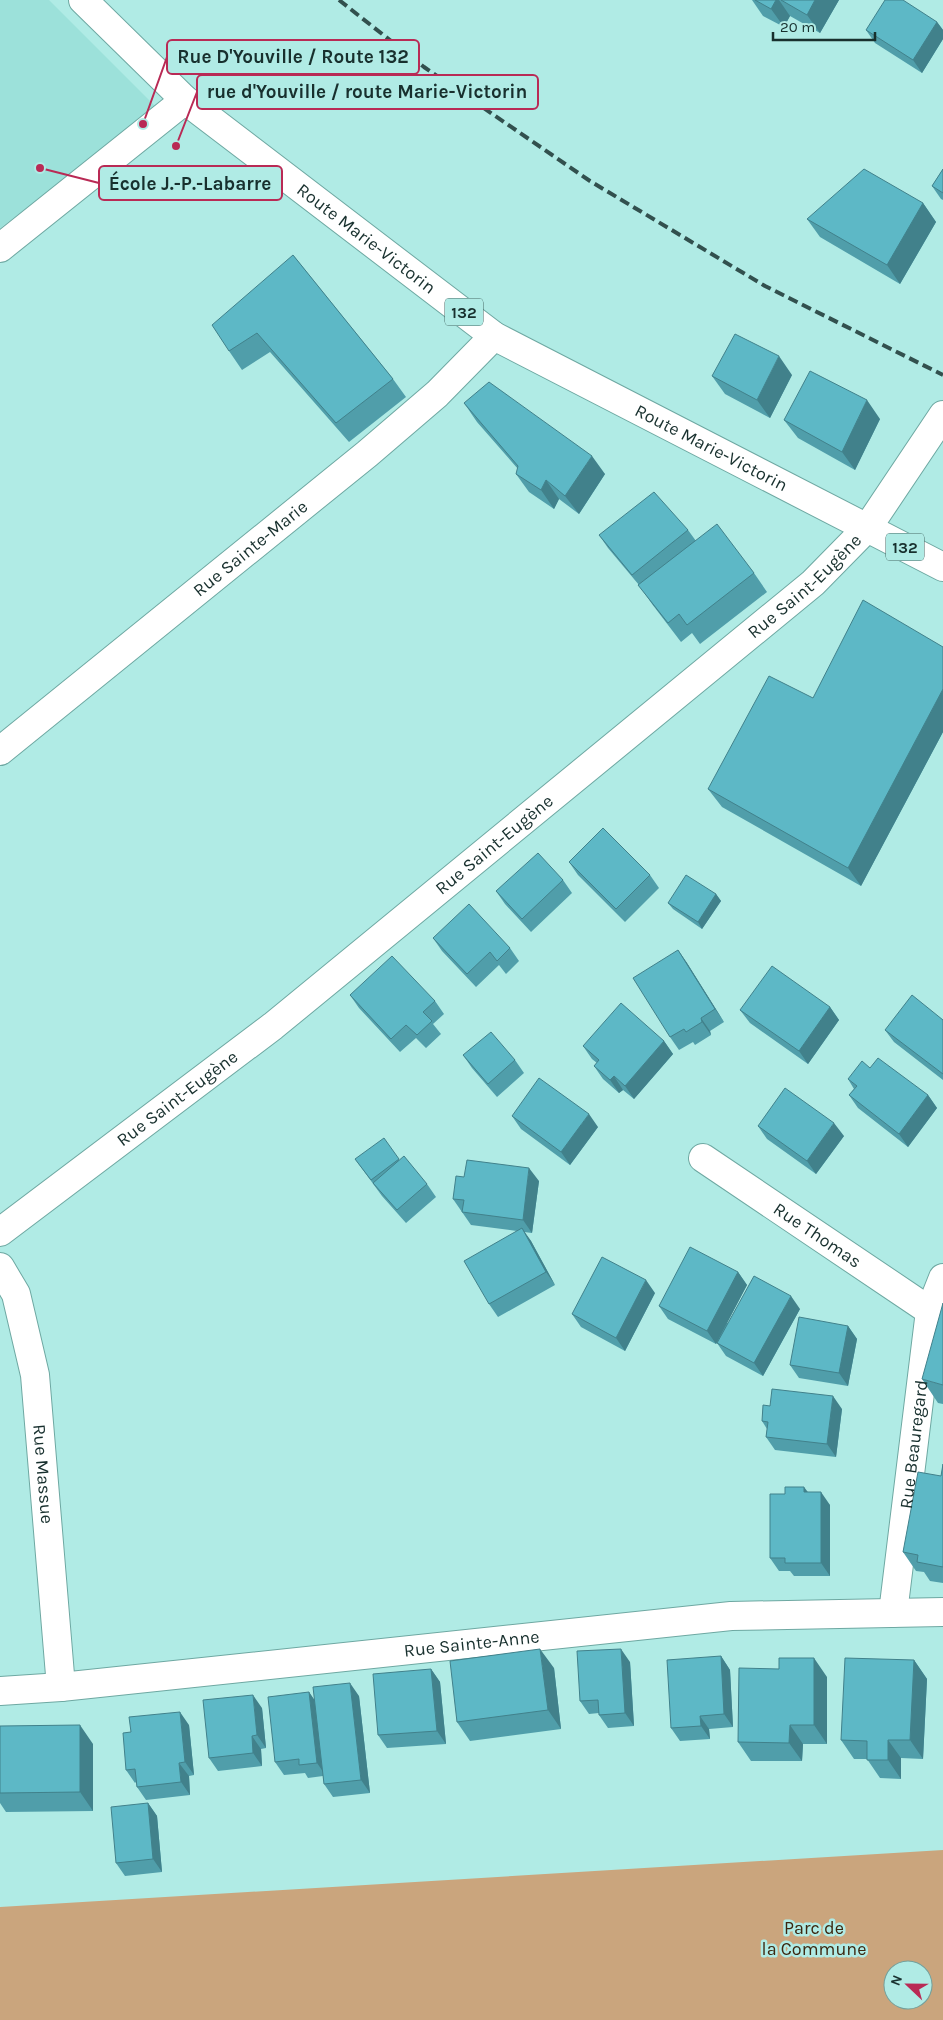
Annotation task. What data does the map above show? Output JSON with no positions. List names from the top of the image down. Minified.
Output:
{"streets":{"street":["Route Marie-Victorin","132","Rue Sainte-Marie","Rue Saint-Eugène","Rue Thomas","Rue Beauregard","Rue Massue","Rue Sainte-Anne"]},"crossings":[["Route Marie-Victorin","132"],["Route Marie-Victorin","Rue Sainte-Marie"],["Route Marie-Victorin","Rue Saint-Eugène"],["132","Rue Saint-Eugène"],["Rue Thomas","Rue Beauregard"],["Rue Beauregard","Rue Sainte-Anne"],["Rue Massue","Rue Sainte-Anne"]],"parks":["Parc de la Commune"],"places":["Rue D'Youville / Route 132","rue d'Youville / route Marie-Victorin","École J.-P.-Labarre"],"scale_bar":"20 m","north":"left"}
